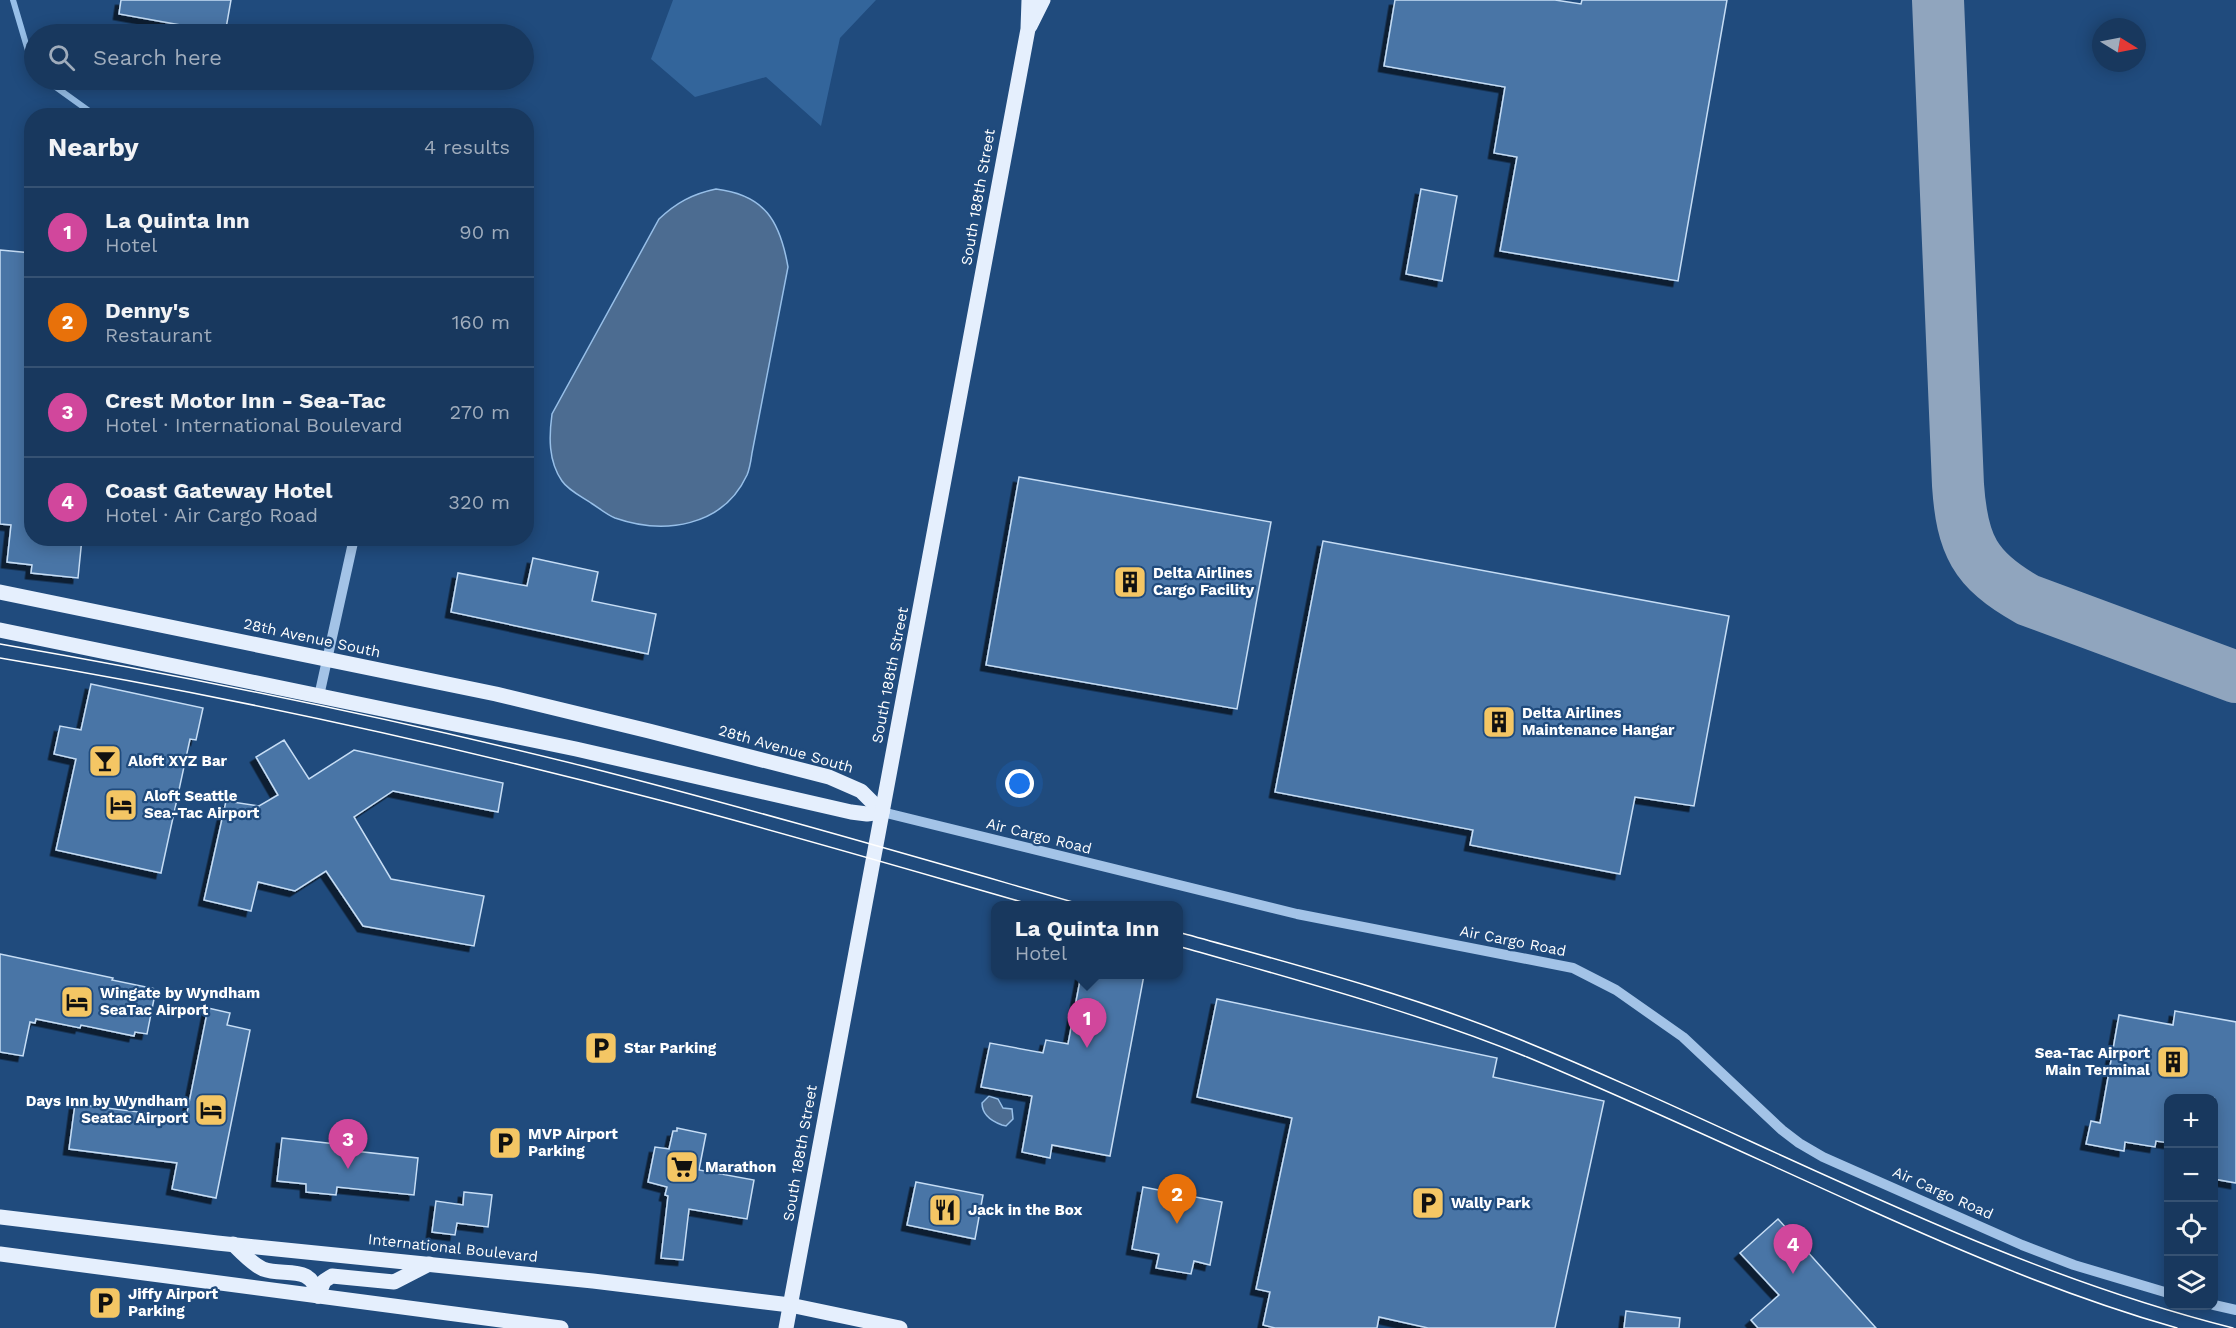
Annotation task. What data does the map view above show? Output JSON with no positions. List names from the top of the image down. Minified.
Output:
{"streets":{"main road":["South 188th Street","28th Avenue South","International Boulevard"],"street":["Air Cargo Road"]},"crossings":[["South 188th Street","28th Avenue South"],["South 188th Street","Air Cargo Road"],["South 188th Street","International Boulevard"],["28th Avenue South","Air Cargo Road"]],"places":{"building":["Delta Airlines Cargo Facility","Delta Airlines Maintenance Hangar","Sea-Tac Airport Main Terminal"],"bar":["Aloft XYZ Bar"],"hotel":["Aloft Seattle Sea-Tac Airport","Wingate by Wyndham SeaTac Airport","Days Inn by Wyndham Seatac Airport"],"parking":["Star Parking","MVP Airport Parking","Wally Park","Jiffy Airport Parking"],"supermarket":["Marathon"],"restaurant":["Jack in the Box"]},"north":"right","page":{"search":"Search here","heading":["Nearby","4 results"],"list":[{"mark":"1","name":"La Quinta Inn","note":"Hotel","value":"90 m"},{"mark":"2","name":"Denny's","note":"Restaurant","value":"160 m"},{"mark":"3","name":"Crest Motor Inn - Sea-Tac","note":"Hotel · International Boulevard","value":"270 m"},{"mark":"4","name":"Coast Gateway Hotel","note":"Hotel · Air Cargo Road","value":"320 m"}],"popup":["La Quinta Inn","Hotel"],"pins":["1","3","2","4"],"map_buttons":["+","−"]}}
